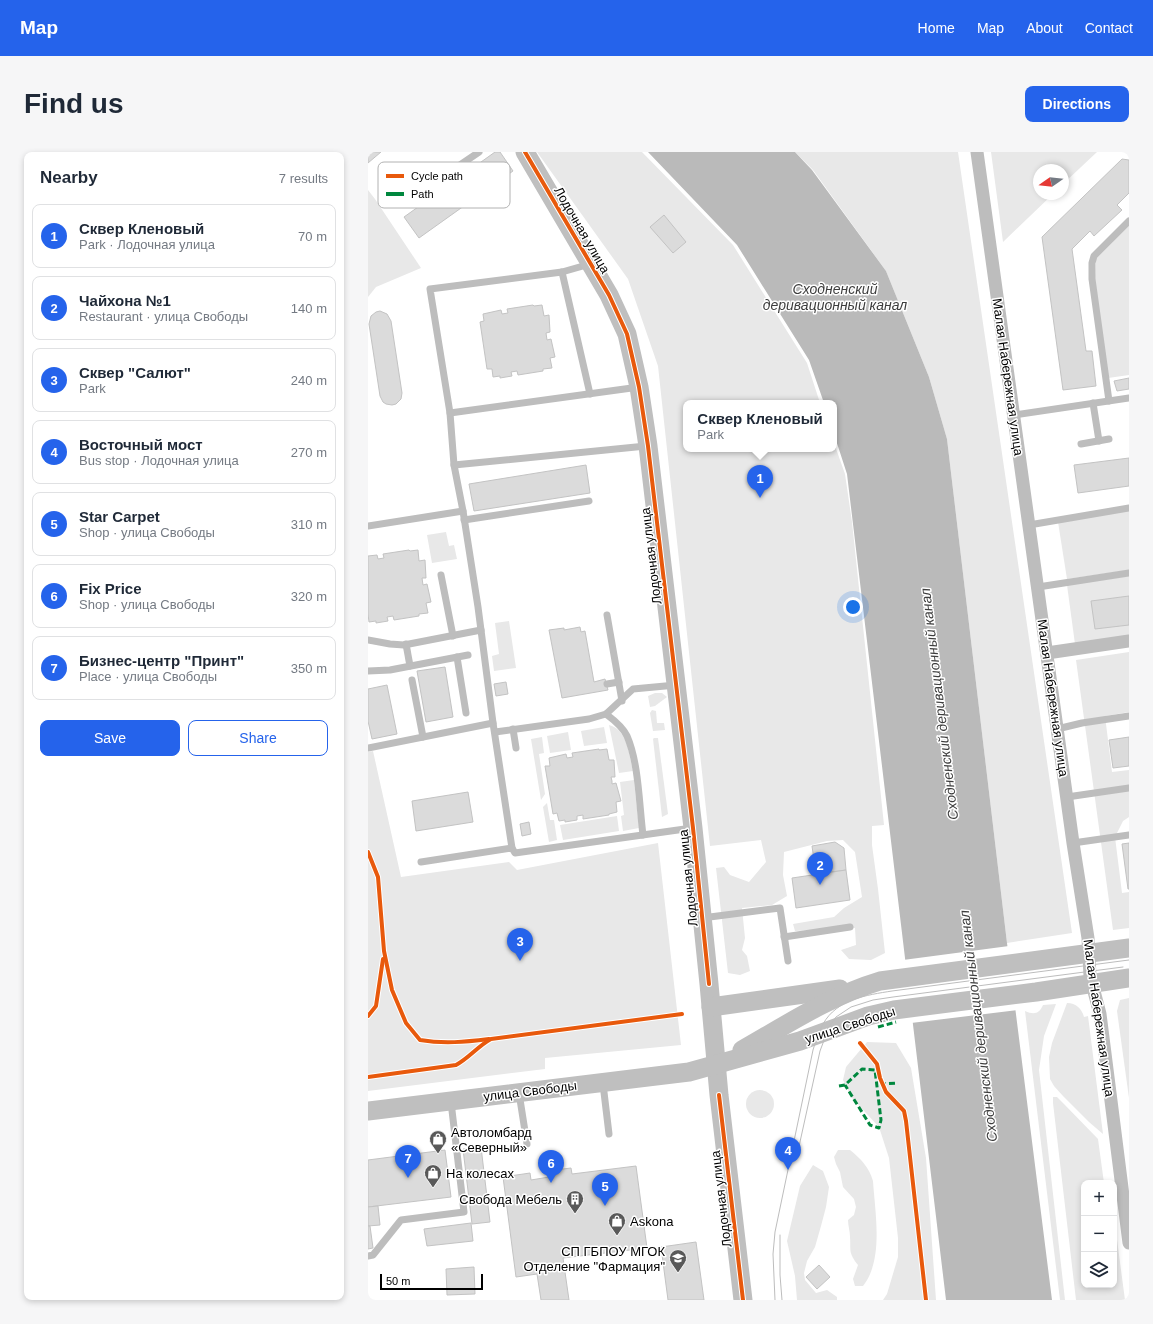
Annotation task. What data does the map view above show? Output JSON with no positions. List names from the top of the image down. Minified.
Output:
{"streets":{"street":["Лодочная улица","Малая Набережная улица","улица Свободы"]},"crossings":[["Лодочная улица","улица Свободы"],["Малая Набережная улица","улица Свободы"]],"water":["Сходненский деривационный канал"],"places":{"shop":["Автоломбард «Северный»","На колесах","Askona"],"building":["Свобода Мебель"],"school or university":["СП ГБПОУ МГОК Отделение \"Фармация\""]},"legend":["Cycle path","Path"],"scale_bar":"50 m","north":"left","page":{"header":"Map","nav":["Home","Map","About","Contact"],"buttons":["Directions",["Save","Share"]],"title":"Find us","heading":["Nearby","7 results"],"list":[{"mark":"1","name":"Сквер Кленовый","note":"Park · Лодочная улица","value":"70 m"},{"mark":"2","name":"Чайхона №1","note":"Restaurant · улица Свободы","value":"140 m"},{"mark":"3","name":"Сквер \"Салют\"","note":"Park","value":"240 m"},{"mark":"4","name":"Восточный мост","note":"Bus stop · Лодочная улица","value":"270 m"},{"mark":"5","name":"Star Carpet","note":"Shop · улица Свободы","value":"310 m"},{"mark":"6","name":"Fix Price","note":"Shop · улица Свободы","value":"320 m"},{"mark":"7","name":"Бизнес-центр \"Принт\"","note":"Place · улица Свободы","value":"350 m"}],"popup":["Сквер Кленовый","Park"],"pins":["1","2","3","4","7","6","5"],"map_buttons":["+","−"],"scale":"50 m"}}
